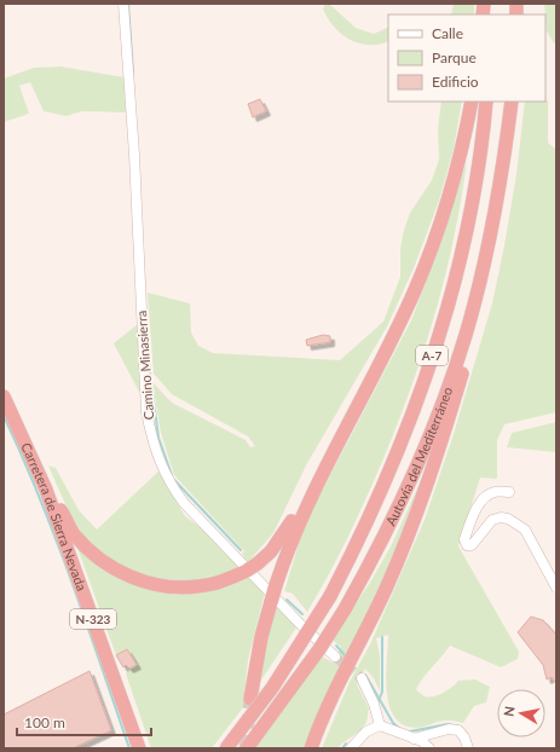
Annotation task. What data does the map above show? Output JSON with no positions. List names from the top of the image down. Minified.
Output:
{"streets":{"highway":["A-7","Autovía del Mediterráneo","Carretera de Sierra Nevada","N-323"],"street":["Camino Minasierra"]},"legend":["Calle","Parque","Edificio"],"scale_bar":"100 m","north":"left"}
